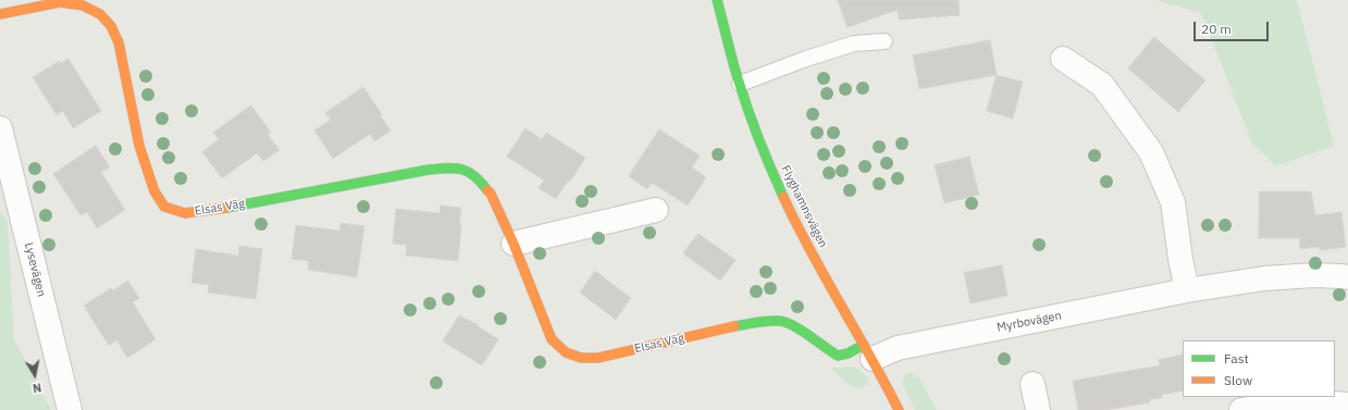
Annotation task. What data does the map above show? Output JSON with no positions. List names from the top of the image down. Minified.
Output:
{"streets":{"street":["Flyghamnsvägen","Elsas Väg","Lysevägen","Myrbovägen"]},"crossings":[["Flyghamnsvägen","Elsas Väg"],["Flyghamnsvägen","Myrbovägen"],["Elsas Väg","Myrbovägen"]],"legend":["Fast","Slow"],"scale_bar":"20 m","north":"bottom"}
